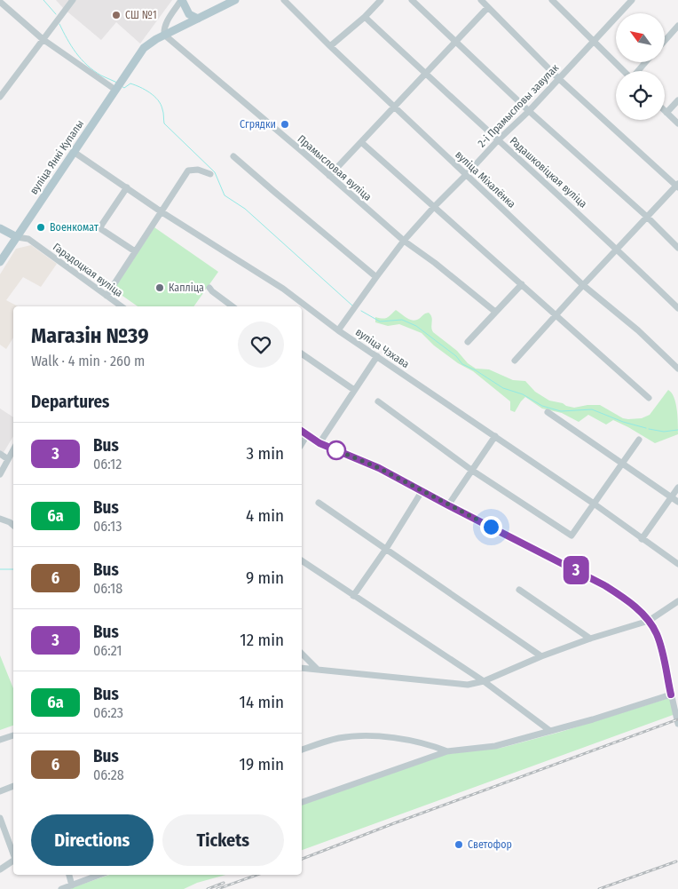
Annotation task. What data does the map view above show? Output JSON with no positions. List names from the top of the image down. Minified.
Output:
{"streets":{"main road":["вуліца Янкі Купалы"],"street":["2-і Прамысловы завулак","Прамысловая вуліца","Радашковіцкая вуліца","вуліца Міхалёнка","Гарадоцкая вуліца","вуліца Чэхава"]},"crossings":[["2-і Прамысловы завулак","Прамысловая вуліца"],["2-і Прамысловы завулак","Радашковіцкая вуліца"],["2-і Прамысловы завулак","вуліца Міхалёнка"],["2-і Прамысловы завулак","вуліца Чэхава"],["вуліца Янкі Купалы","Прамысловая вуліца"],["вуліца Янкі Купалы","Гарадоцкая вуліца"],["вуліца Янкі Купалы","вуліца Чэхава"]],"places":["СШ №1","Сгрядки","Военкомат","Капліца","Светофор"],"lines":["bus line 3"],"north":"top left","page":{"on_map":"3","heading":[["Магазін №39","Walk · 4 min · 260 m"],"Departures"],"list":[{"mark":"3","name":"Bus","note":"06:12","value":"3 min"},{"mark":"6а","name":"Bus","note":"06:13","value":"4 min"},{"mark":"6","name":"Bus","note":"06:18","value":"9 min"},{"mark":"3","name":"Bus","note":"06:21","value":"12 min"},{"mark":"6а","name":"Bus","note":"06:23","value":"14 min"},{"mark":"6","name":"Bus","note":"06:28","value":"19 min"}],"buttons":["Directions","Tickets"]}}
